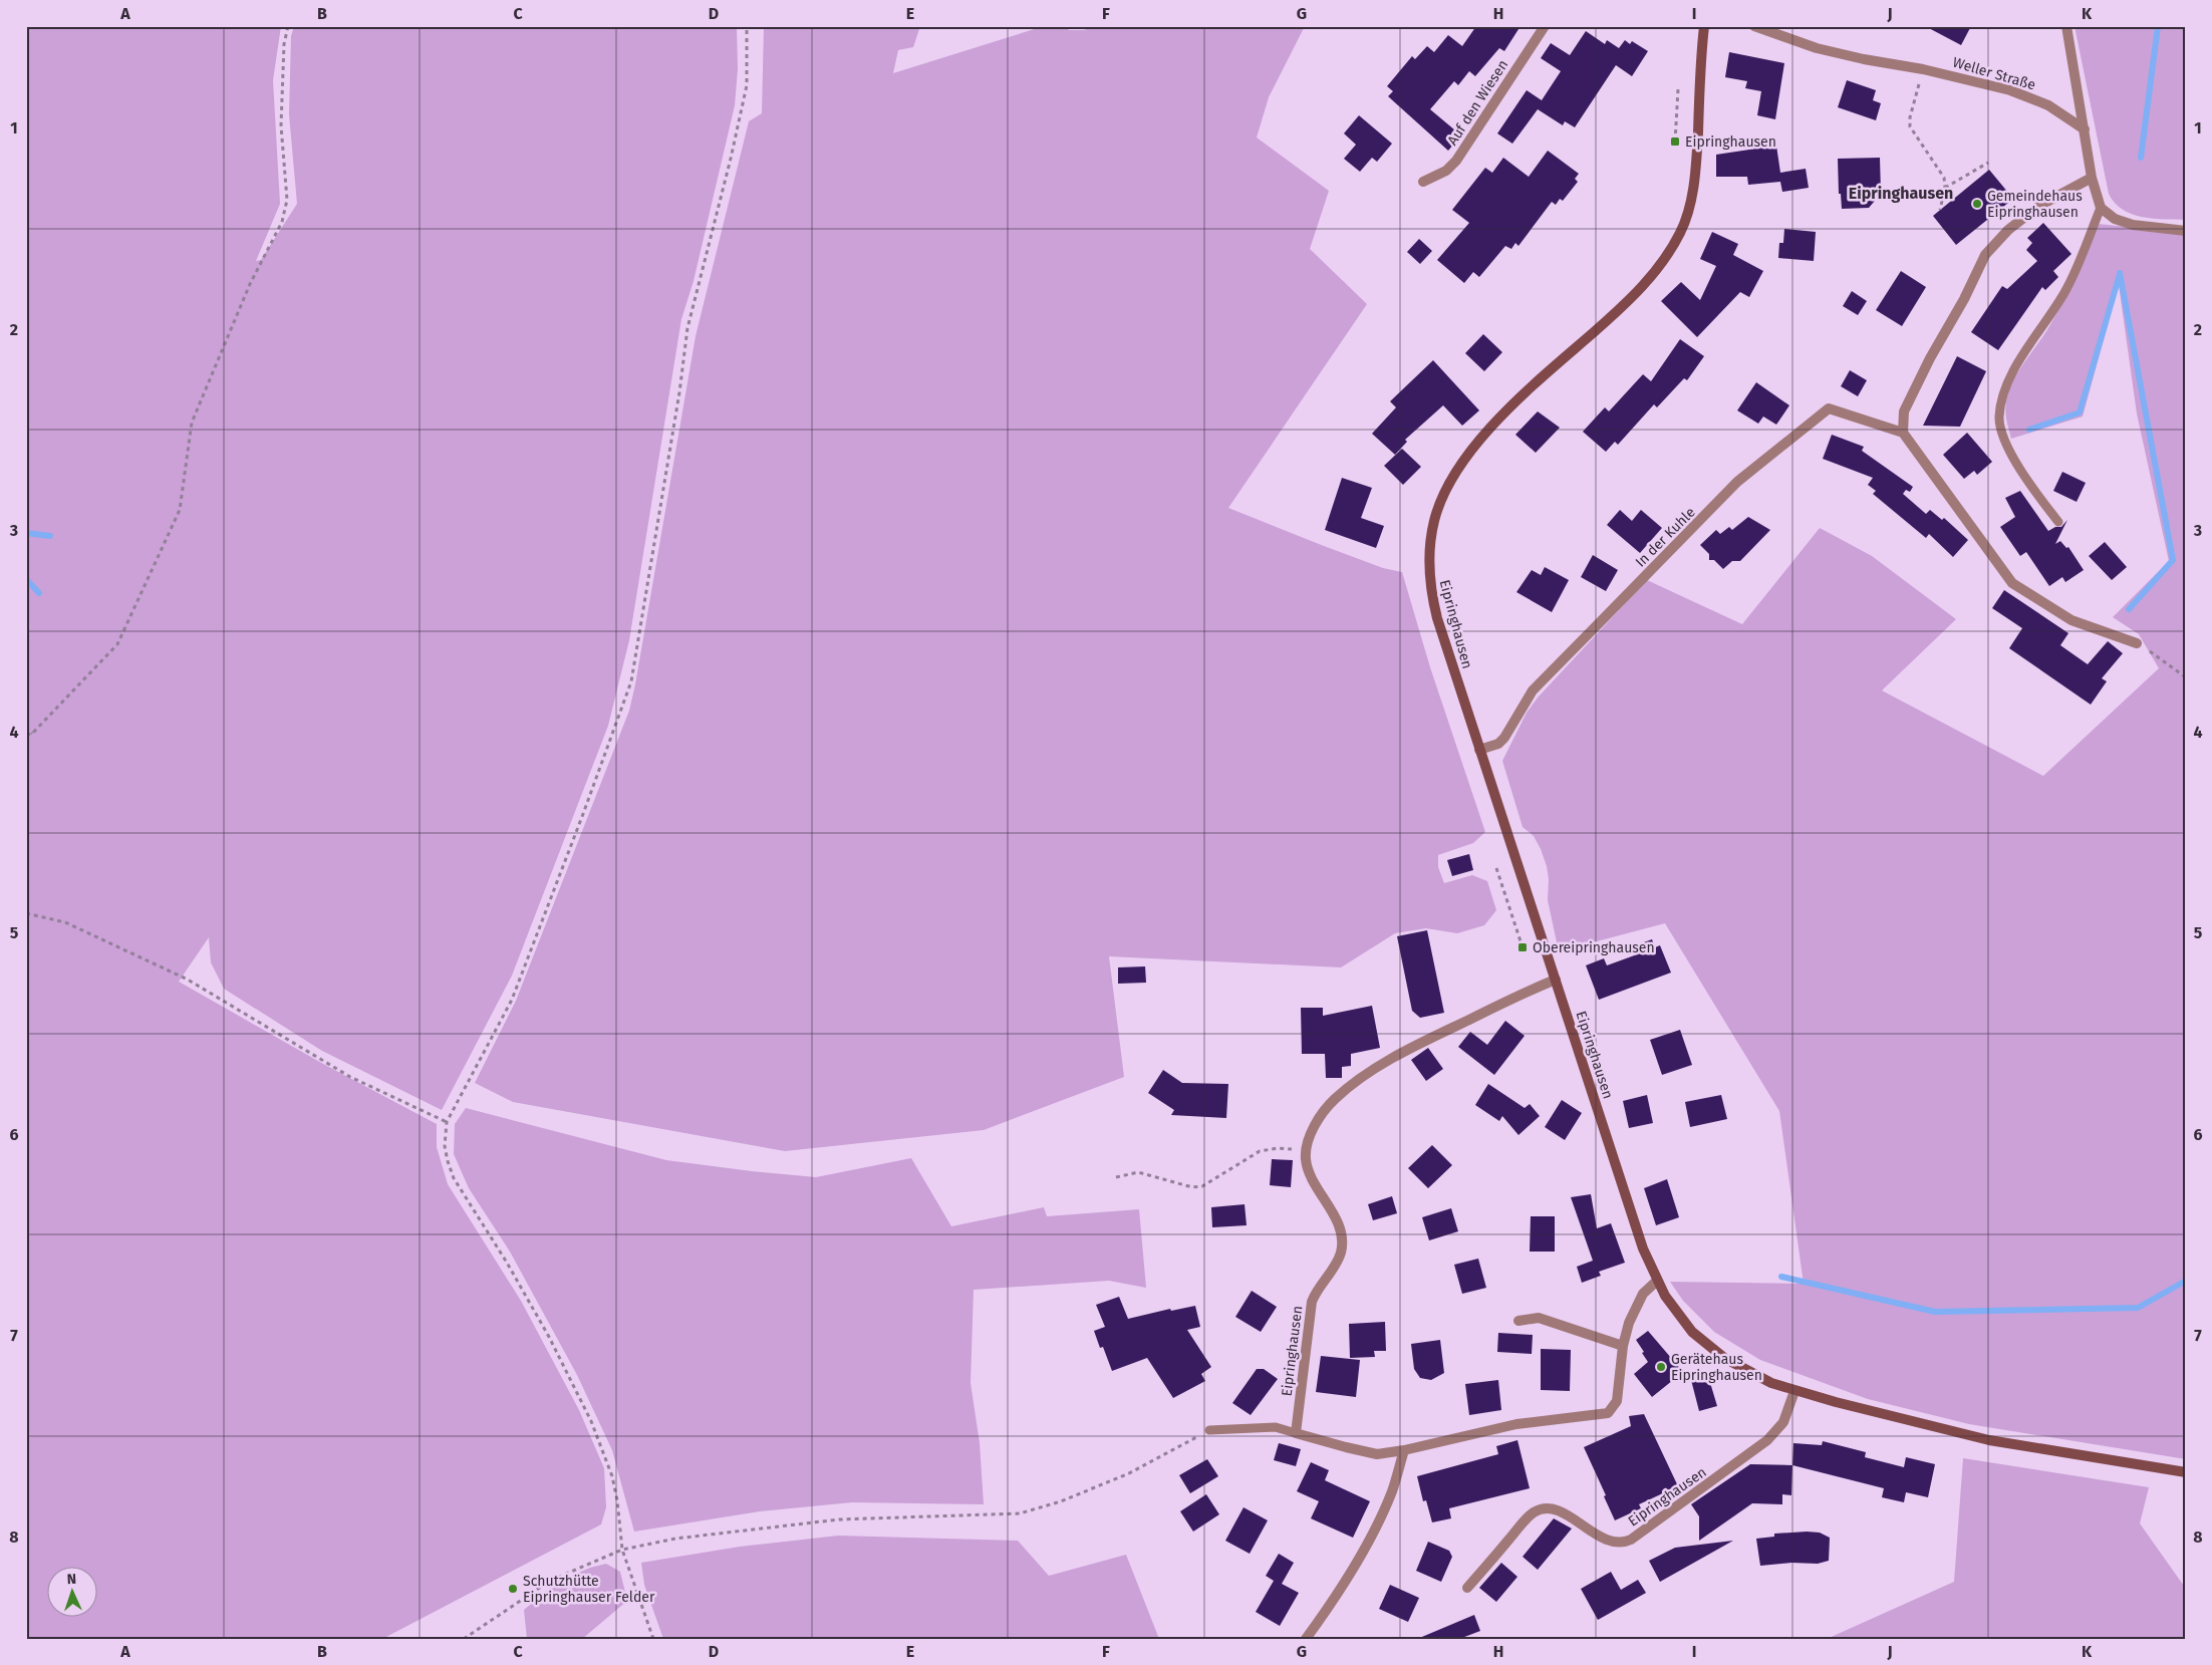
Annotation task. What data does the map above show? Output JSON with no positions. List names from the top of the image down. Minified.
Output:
{"streets":{"main road":["Eipringhausen"],"street":["Weller Straße","Auf den Wiesen","In der Kuhle"]},"crossings":[["In der Kuhle","Eipringhausen"]],"districts":["Eipringhausen"],"places":{"transit":["Eipringhausen","Obereipringhausen"],"other":["Gemeindehaus Eipringhausen","Gerätehaus Eipringhausen","Schutzhütte Eipringhauser Felder"]},"north":"top","grid":{"columns":["A","B","C","D","E","F","G","H","I","J","K"],"rows":["1","2","3","4","5","6","7","8"]}}
